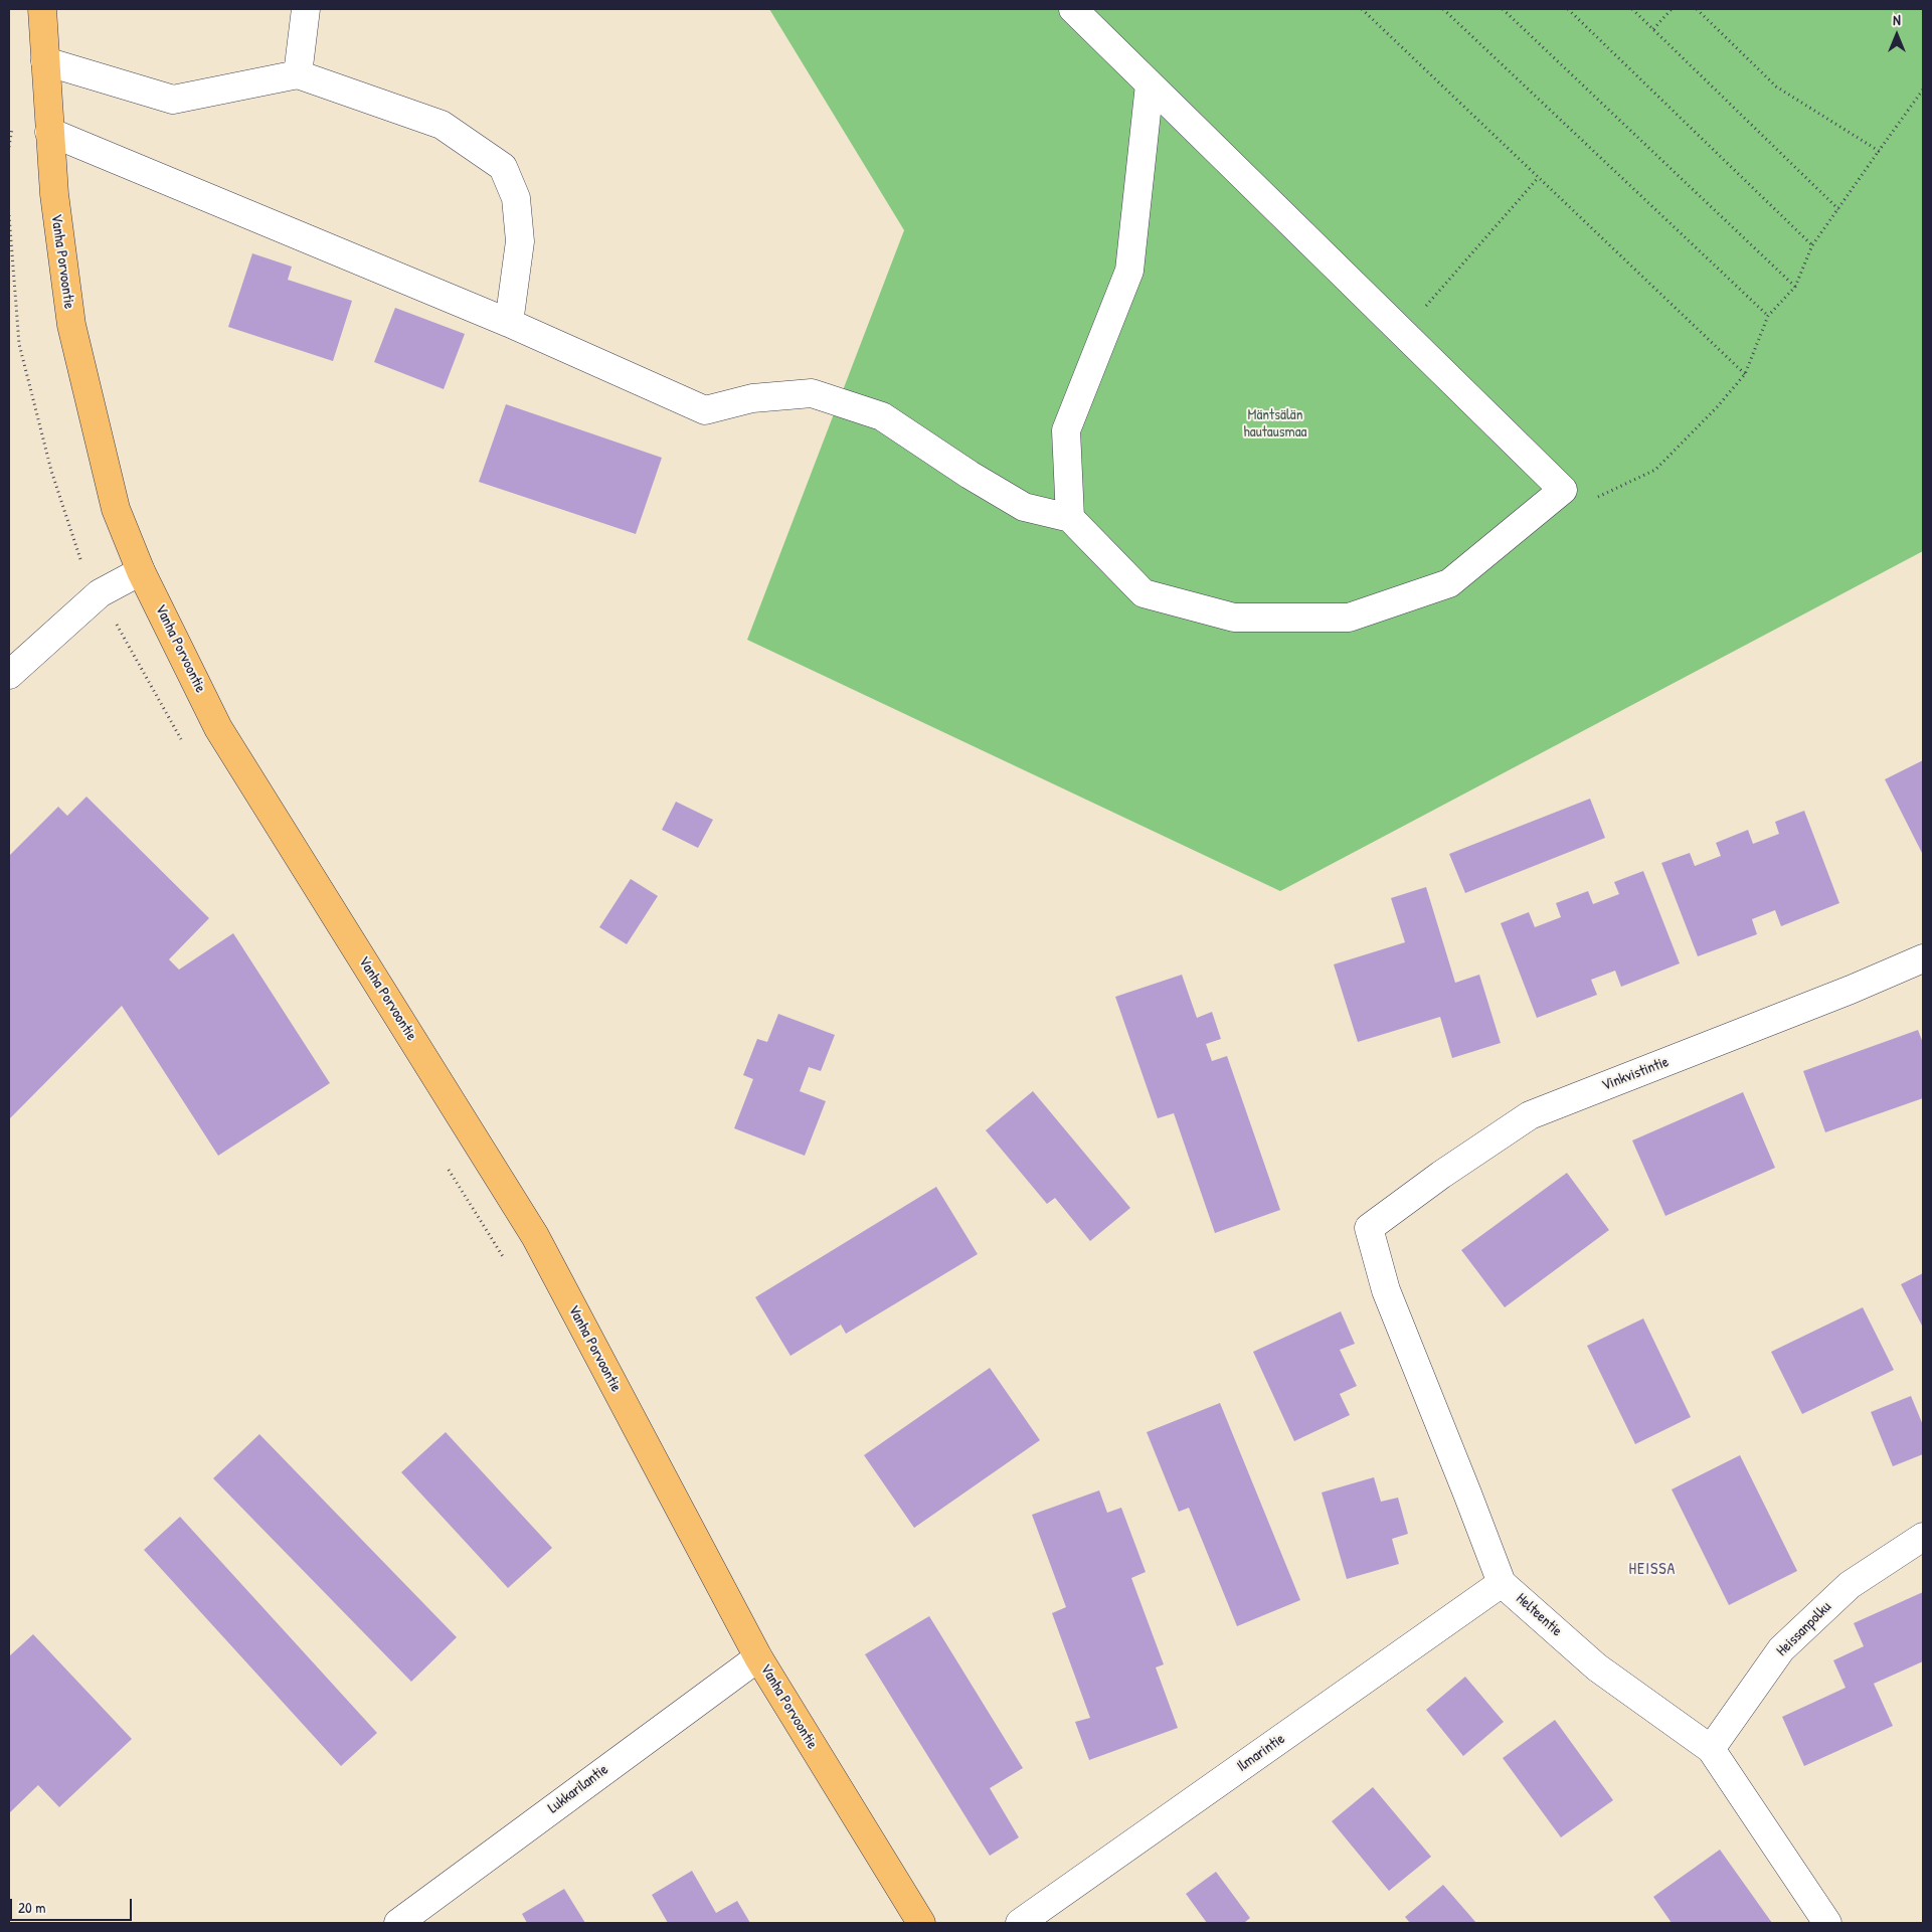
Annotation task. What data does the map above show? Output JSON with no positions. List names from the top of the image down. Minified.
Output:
{"streets":{"main road":["Vanha Porvoontie"],"street":["Vinkvistintie","Helteentie","Heissanpolku","Ilmarintie","Lukkarilantie"]},"crossings":[["Vanha Porvoontie","Lukkarilantie"],["Vinkvistintie","Helteentie"],["Helteentie","Heissanpolku"],["Helteentie","Ilmarintie"]],"districts":["HEISSA"],"parks":["Mäntsälän hautausmaa"],"scale_bar":"20 m","north":"top"}
